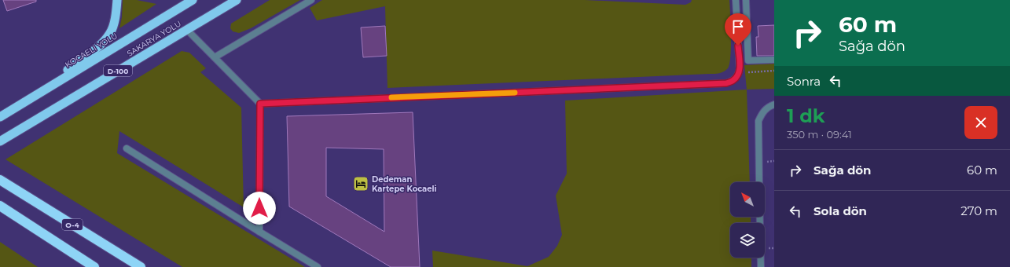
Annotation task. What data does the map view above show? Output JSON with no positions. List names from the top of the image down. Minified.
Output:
{"streets":{"highway":["SAKARYA YOLU","KOCAELİ YOLU","D-100","O-4"]},"places":{"hotel":["Dedeman Kartepe Kocaeli"]},"north":"top left","page":{"turn":["60 m","Sağa dön"],"then":"Sonra","heading":["1 dk","350 m · 09:41"],"list":[{"name":"Sağa dön","value":"60 m"},{"name":"Sola dön","value":"270 m"}]}}
